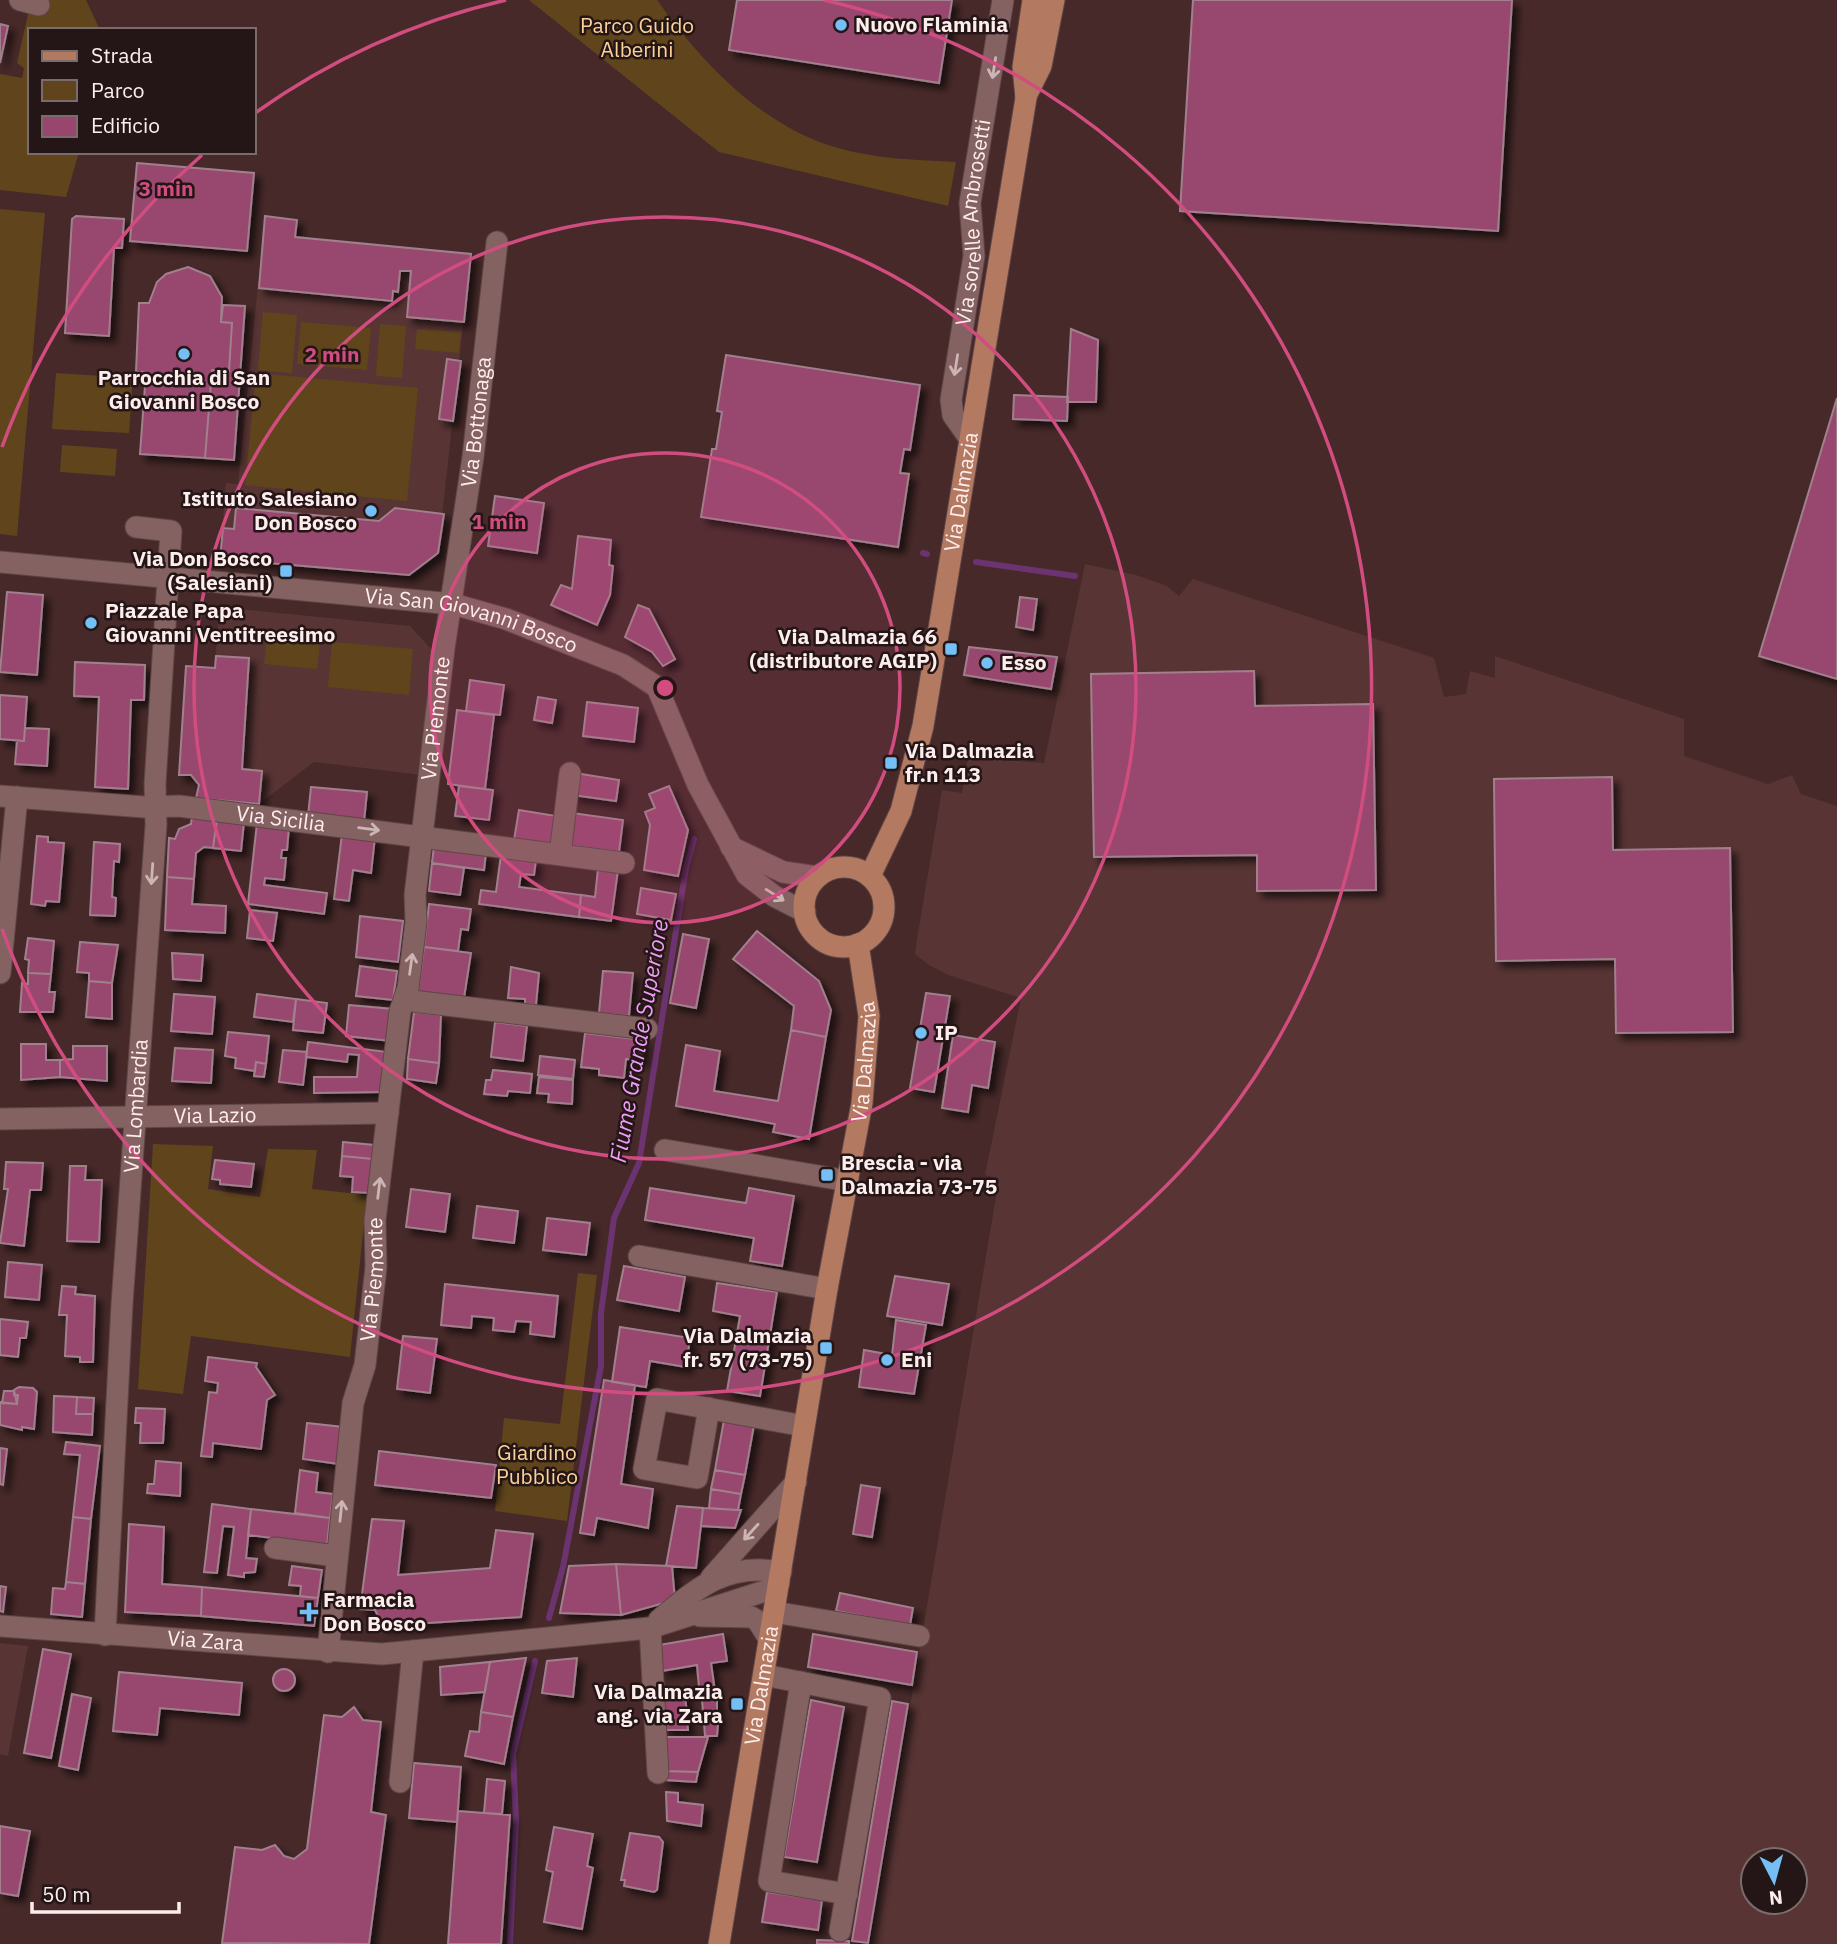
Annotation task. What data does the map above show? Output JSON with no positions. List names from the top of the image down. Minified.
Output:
{"streets":{"main road":["Via Dalmazia"],"street":["Via sorelle Ambrosetti","Via Bottonaga","Via San Giovanni Bosco","Via Piemonte","Via Sicilia","Via Lombardia","Via Lazio","Via Zara"]},"crossings":[["Via sorelle Ambrosetti","Via Dalmazia"],["Via Bottonaga","Via San Giovanni Bosco"],["Via Bottonaga","Via Piemonte"],["Via Dalmazia","Via San Giovanni Bosco"],["Via Dalmazia","Via Zara"],["Via San Giovanni Bosco","Via Piemonte"],["Via San Giovanni Bosco","Via Lombardia"],["Via Piemonte","Via Sicilia"],["Via Piemonte","Via Lazio"],["Via Piemonte","Via Zara"],["Via Sicilia","Via Lombardia"],["Via Lombardia","Via Lazio"],["Via Lombardia","Via Zara"]],"one_way":["Via sorelle Ambrosetti","Via Piemonte","Via Sicilia"],"water":["Fiume Grande Superiore"],"parks":["Parco Guido Alberini","Giardino Pubblico"],"places":{"other":["Nuovo Flaminia","Parrocchia di San Giovanni Bosco","Istituto Salesiano Don Bosco","Piazzale Papa Giovanni Ventitreesimo","Esso","IP","Eni"],"transit":["Via Don Bosco (Salesiani)","Via Dalmazia 66 (distributore AGIP)","Via Dalmazia fr.n 113","Brescia - via Dalmazia 73-75","Via Dalmazia fr. 57 (73-75)","Via Dalmazia ang. via Zara"],"health":["Farmacia Don Bosco"]},"legend":["Strada","Parco","Edificio"],"scale_bar":"50 m","north":"bottom","rings":["3 min","2 min","1 min"]}
